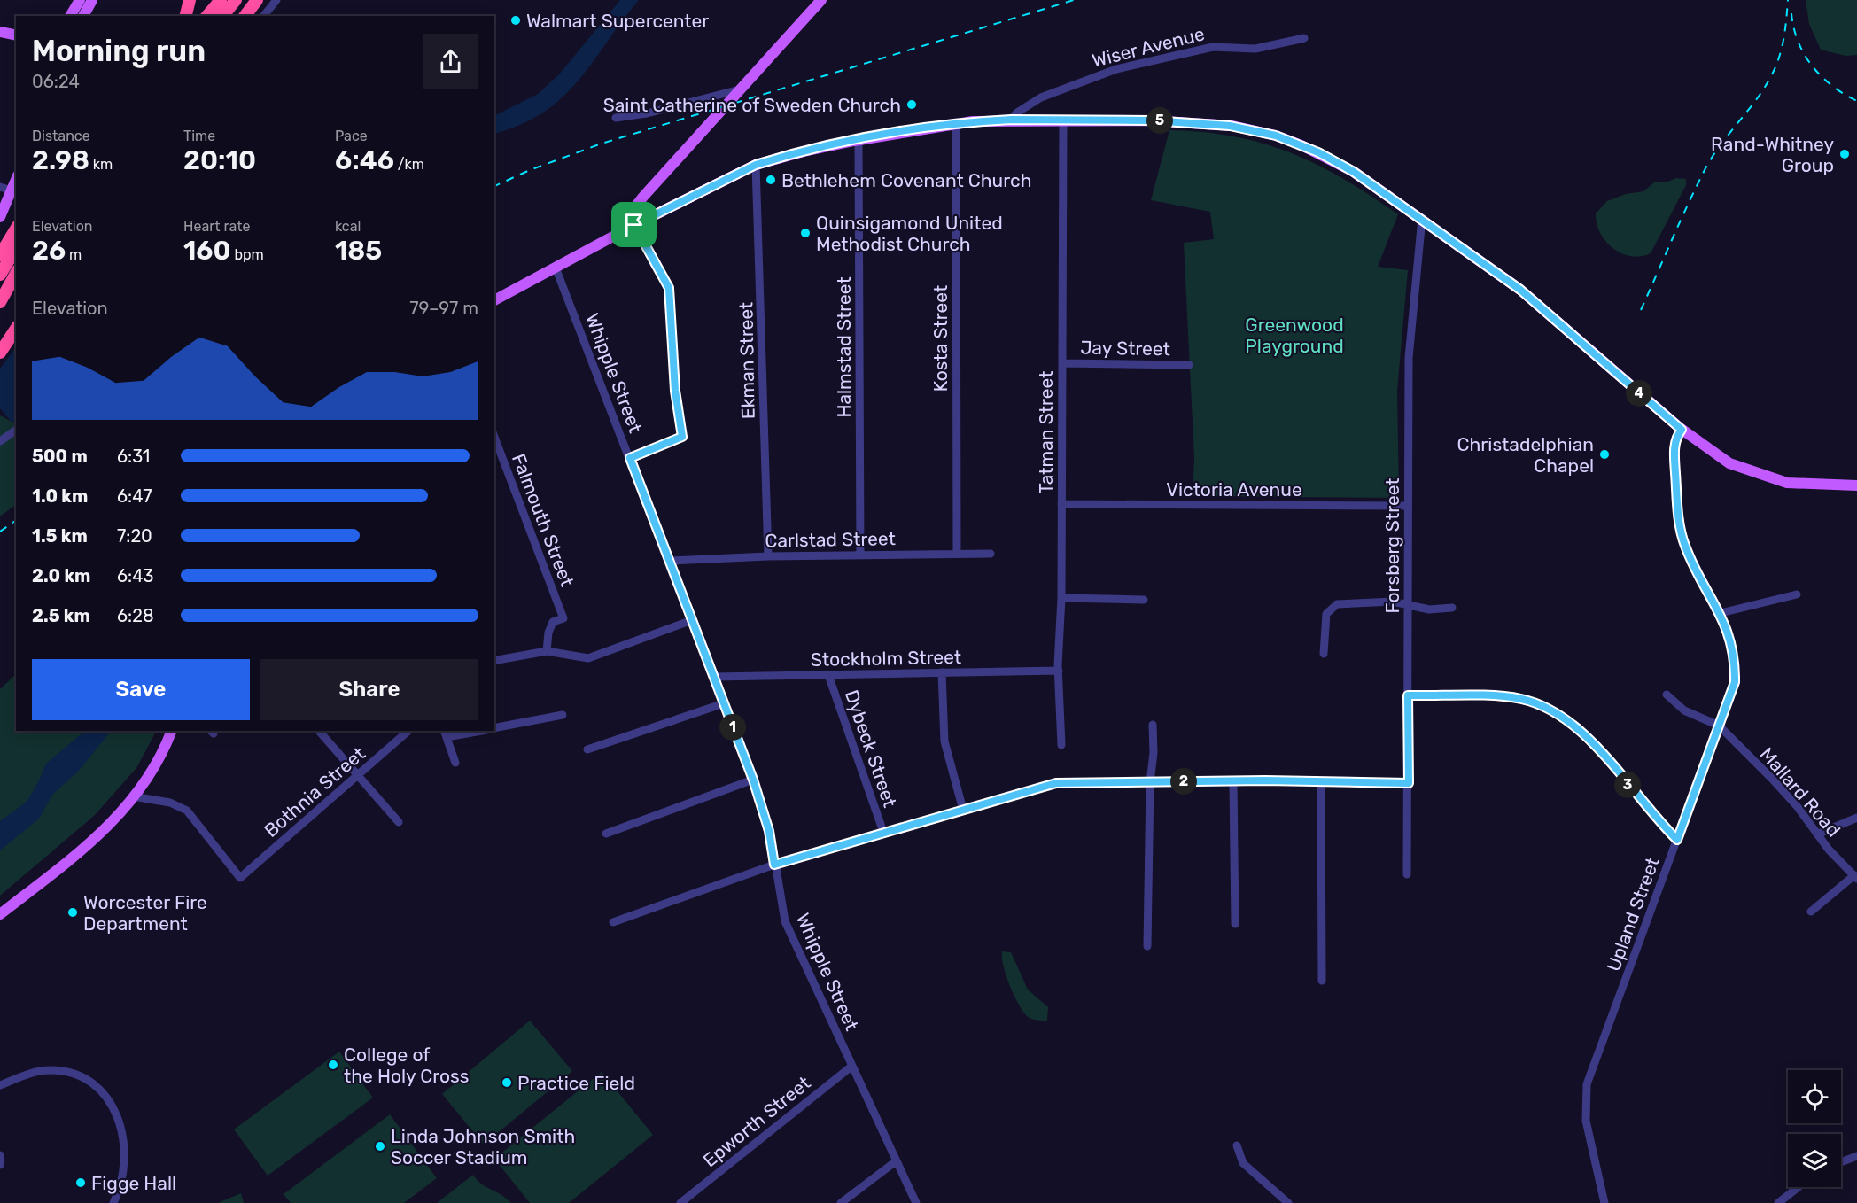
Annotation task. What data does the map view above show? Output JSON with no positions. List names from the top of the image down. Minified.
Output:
{"streets":{"street":["Wiser Avenue","Kosta Street","Halmstad Street","Jay Street","Ekman Street","Whipple Street","Tatman Street","Victoria Avenue","Falmouth Street","Carlstad Street","Forsberg Street","Stockholm Street","Dybeck Street","Bothnia Street","Mallard Road","Upland Street","Epworth Street"]},"crossings":[["Kosta Street","Carlstad Street"],["Halmstad Street","Carlstad Street"],["Jay Street","Tatman Street"],["Ekman Street","Carlstad Street"],["Whipple Street","Carlstad Street"],["Whipple Street","Stockholm Street"],["Whipple Street","Epworth Street"],["Tatman Street","Victoria Avenue"],["Tatman Street","Stockholm Street"],["Victoria Avenue","Forsberg Street"],["Stockholm Street","Dybeck Street"],["Mallard Road","Upland Street"]],"parks":["Greenwood Playground"],"places":["Walmart Supercenter","Saint Catherine of Sweden Church","Rand-Whitney Group","Bethlehem Covenant Church","Quinsigamond United Methodist Church","Christadelphian Chapel","Worcester Fire Department","College of the Holy Cross","Practice Field","Linda Johnson Smith Soccer Stadium","Figge Hall"],"page":{"heading":["Morning run","06:24"],"stats":[["Distance","2.98 km"],["Time","20:10"],["Pace","6:46 /km"],["Elevation","26 m"],["Heart rate","160 bpm"],["kcal","185"]],"pins":["5","4","1","2","3"],"chart":["Elevation","79–97 m"],"list":[{"name":"500 m","note":"6:31"},{"name":"1.0 km","note":"6:47"},{"name":"1.5 km","note":"7:20"},{"name":"2.0 km","note":"6:43"},{"name":"2.5 km","note":"6:28"}],"buttons":["Save","Share"]}}
